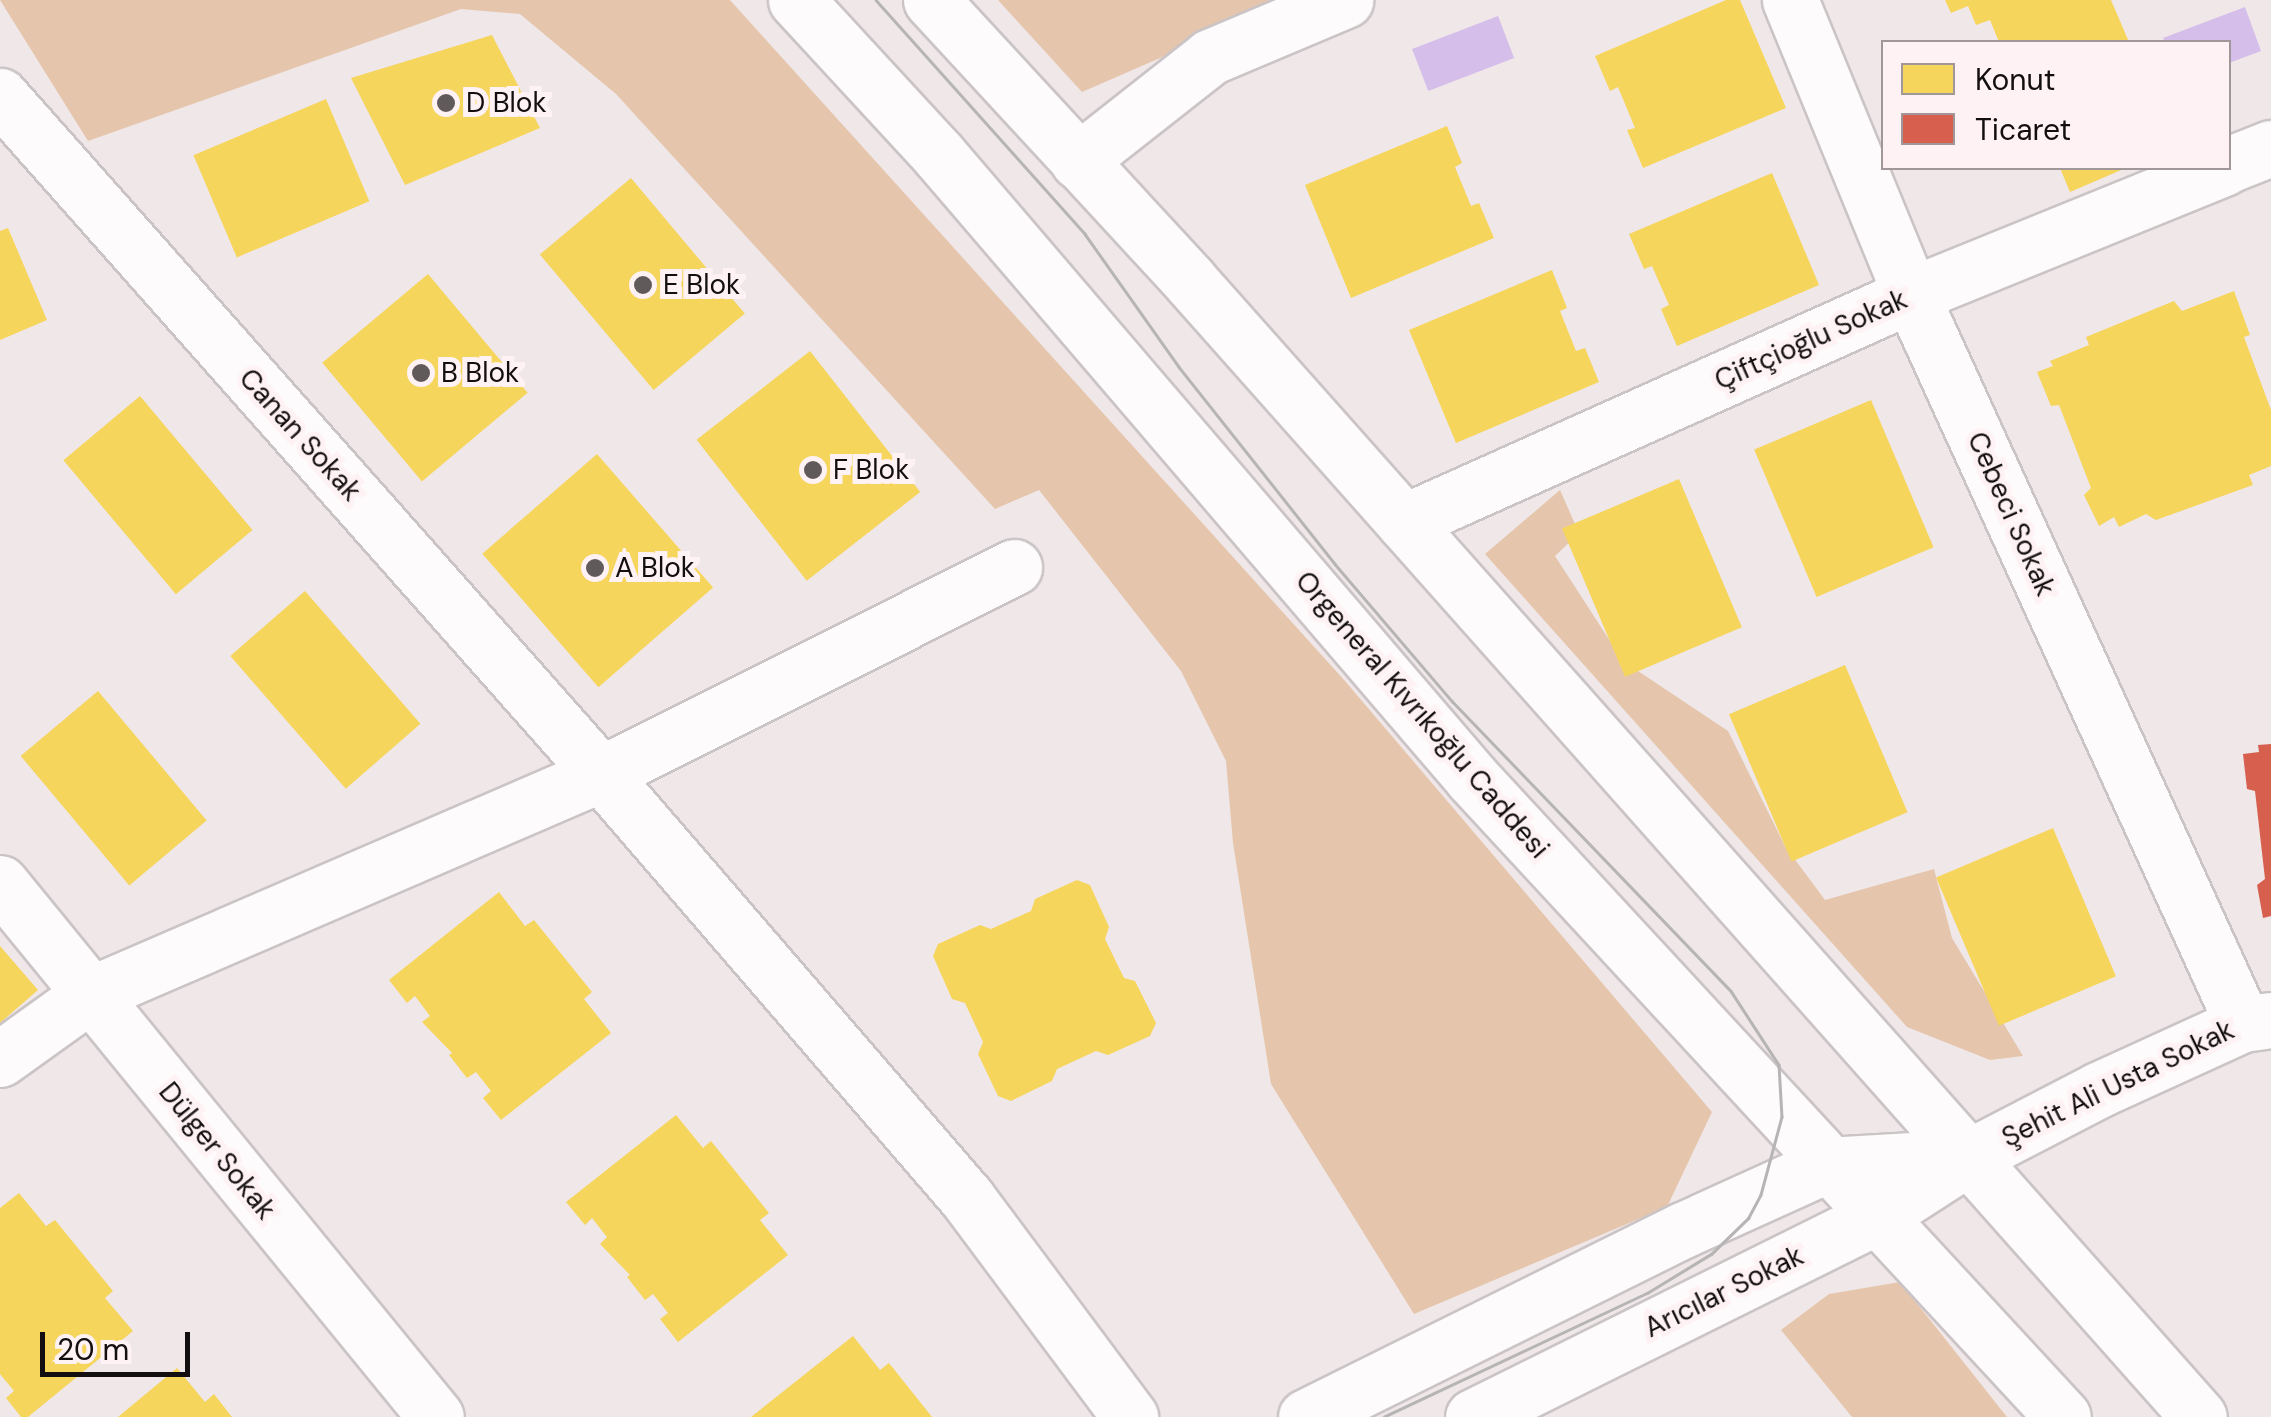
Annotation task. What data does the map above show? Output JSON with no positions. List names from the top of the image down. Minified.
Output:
{"streets":{"street":["Çiftçioğlu Sokak","Canan Sokak","Cebeci Sokak","Orgeneral Kıvrıkoğlu Caddesi","Şehit Ali Usta Sokak","Dülger Sokak","Arıcılar Sokak"]},"crossings":[["Çiftçioğlu Sokak","Cebeci Sokak"],["Cebeci Sokak","Şehit Ali Usta Sokak"],["Orgeneral Kıvrıkoğlu Caddesi","Arıcılar Sokak"],["Şehit Ali Usta Sokak","Arıcılar Sokak"]],"places":["D Blok","E Blok","B Blok","F Blok","A Blok"],"legend":["Konut","Ticaret"],"scale_bar":"20 m"}
